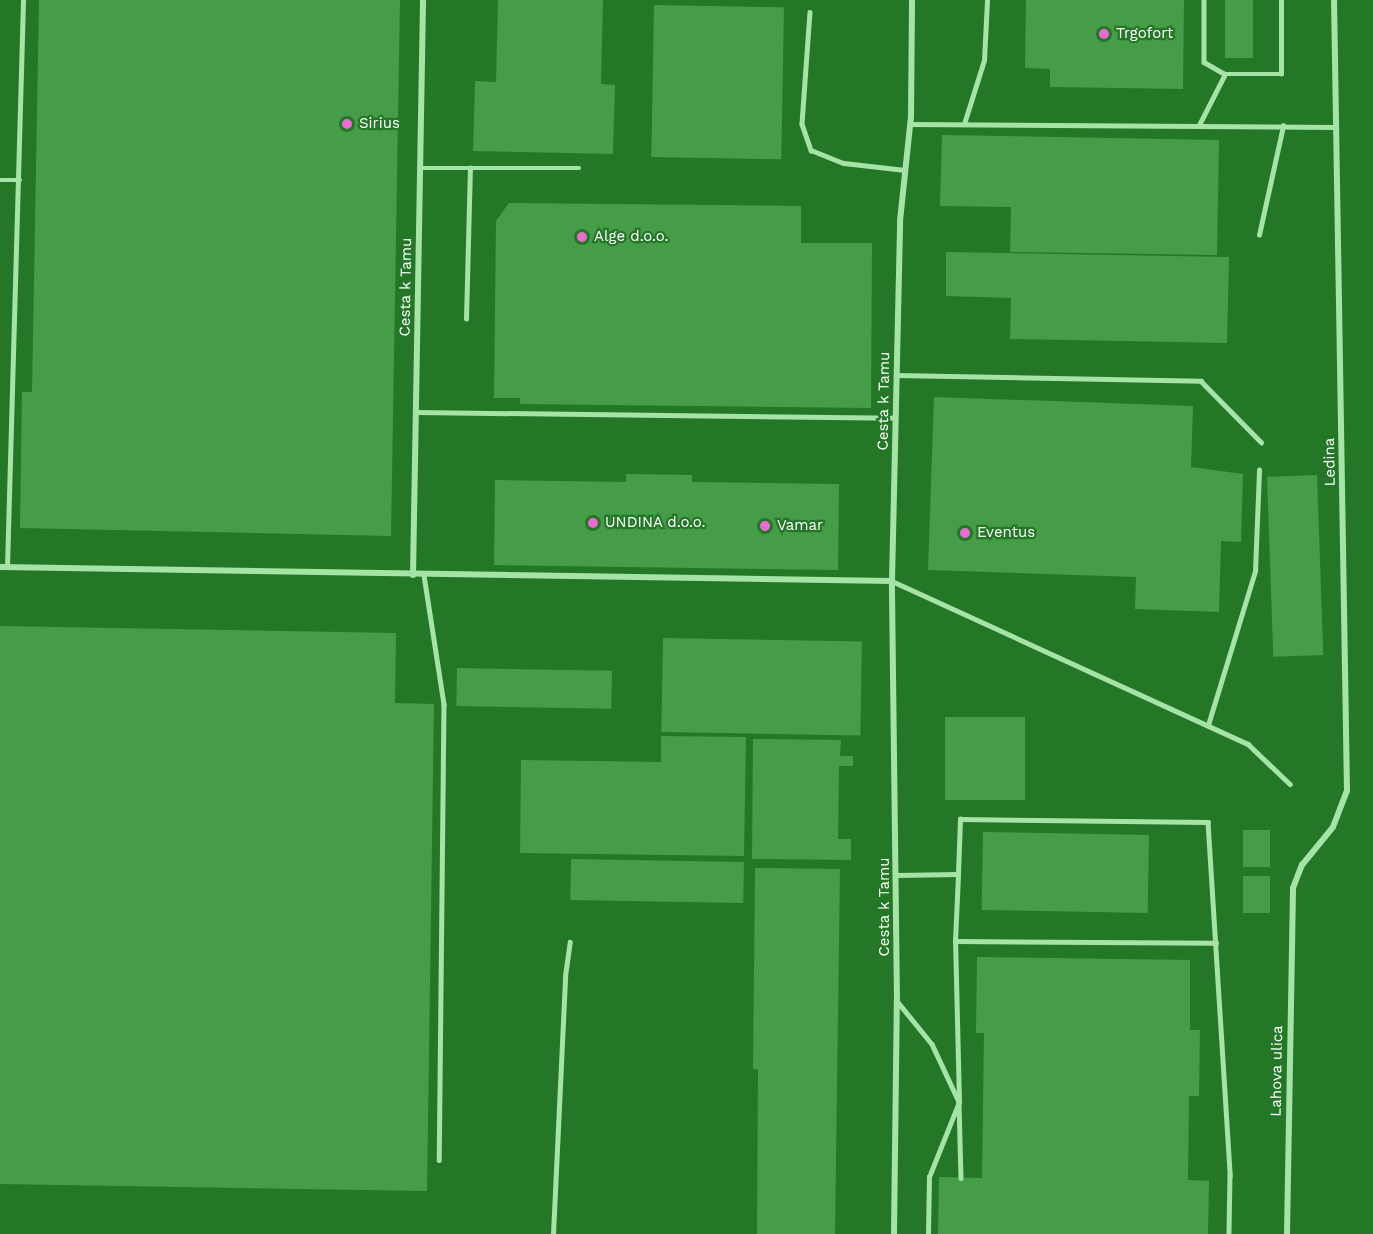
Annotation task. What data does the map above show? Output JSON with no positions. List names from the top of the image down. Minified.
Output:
{"streets":{"street":["Cesta k Tamu","Ledina","Lahova ulica"]},"crossings":[["Ledina","Lahova ulica"]],"places":["Trgofort","Sirius","Alge d.o.o.","UNDINA d.o.o.","Vamar","Eventus"]}
